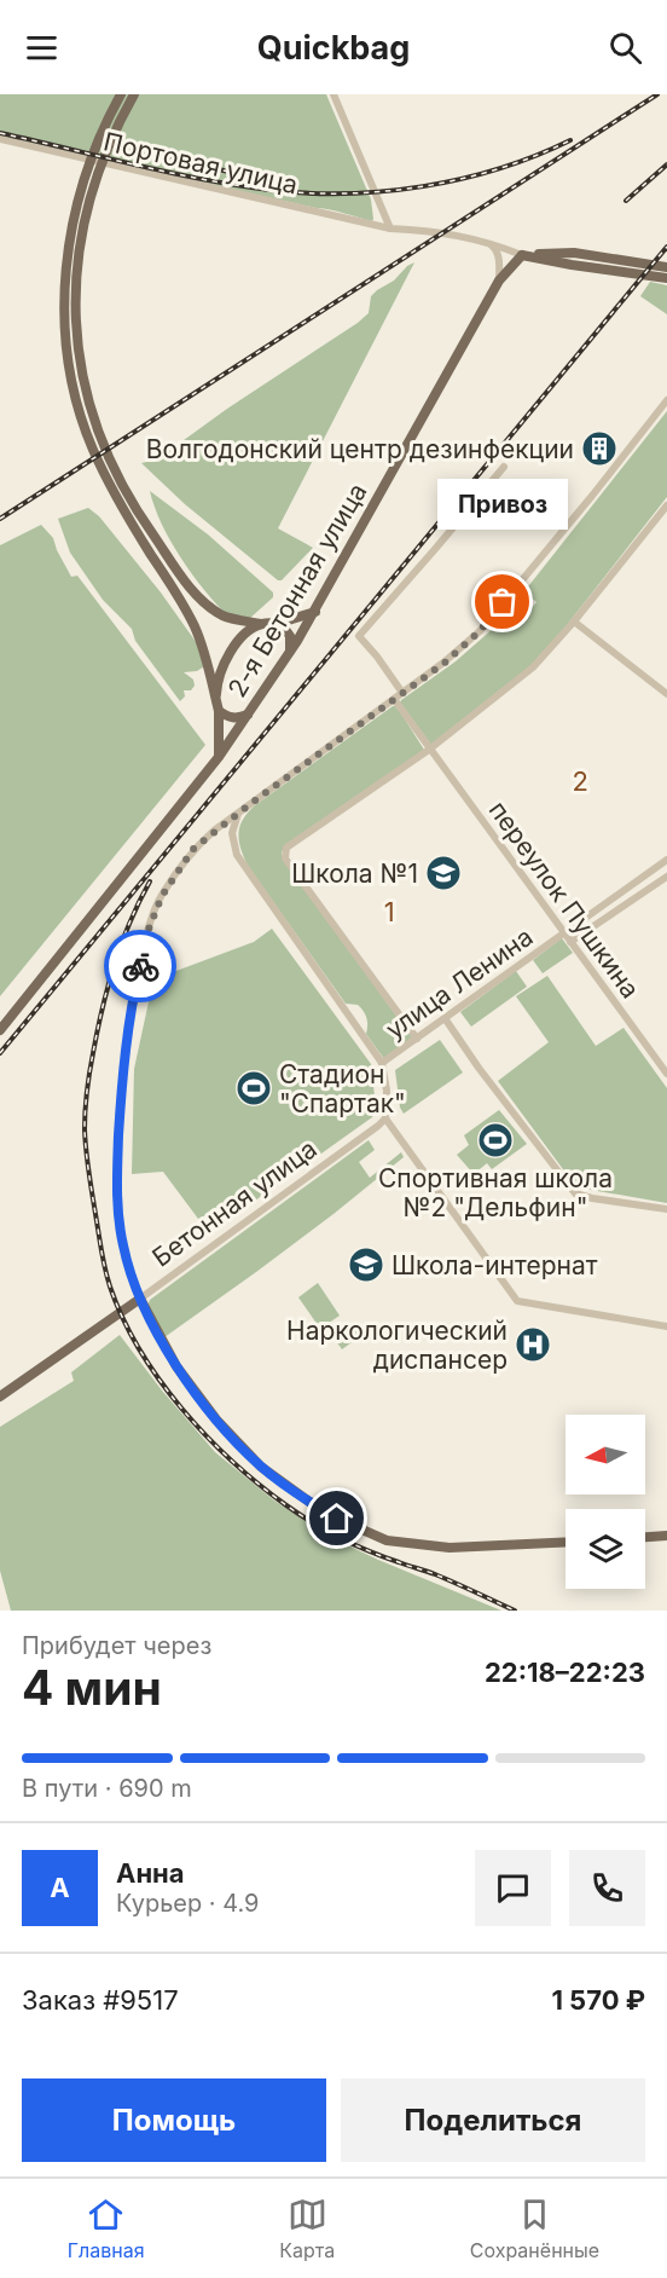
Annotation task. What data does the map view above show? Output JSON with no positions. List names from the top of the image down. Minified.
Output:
{"streets":{"main road":["Портовая улица","2-я Бетонная улица","Бетонная улица"],"street":["переулок Пушкина","улица Ленина"]},"crossings":[["Портовая улица","2-я Бетонная улица"],["переулок Пушкина","улица Ленина"]],"districts":["2","1"],"places":{"building":["Волгодонский центр дезинфекции"],"other":["Привоз"],"school or university":["Школа №1","Школа-интернат"],"sports":["Стадион \"Спартак\"","Спортивная школа №2 \"Дельфин\""],"hospital":["Наркологический диспансер"]},"north":"left","page":{"header":"Quickbag","bubble":"Привоз","heading":["4 мин","Прибудет через","22:18–22:23"],"panel":["Анна","Курьер · 4.9","Заказ #9517","1 570 ₽"],"bar":"В пути · 690 m","round":"А","buttons":["Помощь","Поделиться"],"tabs":["Главная","Карта","Сохранённые"]}}
